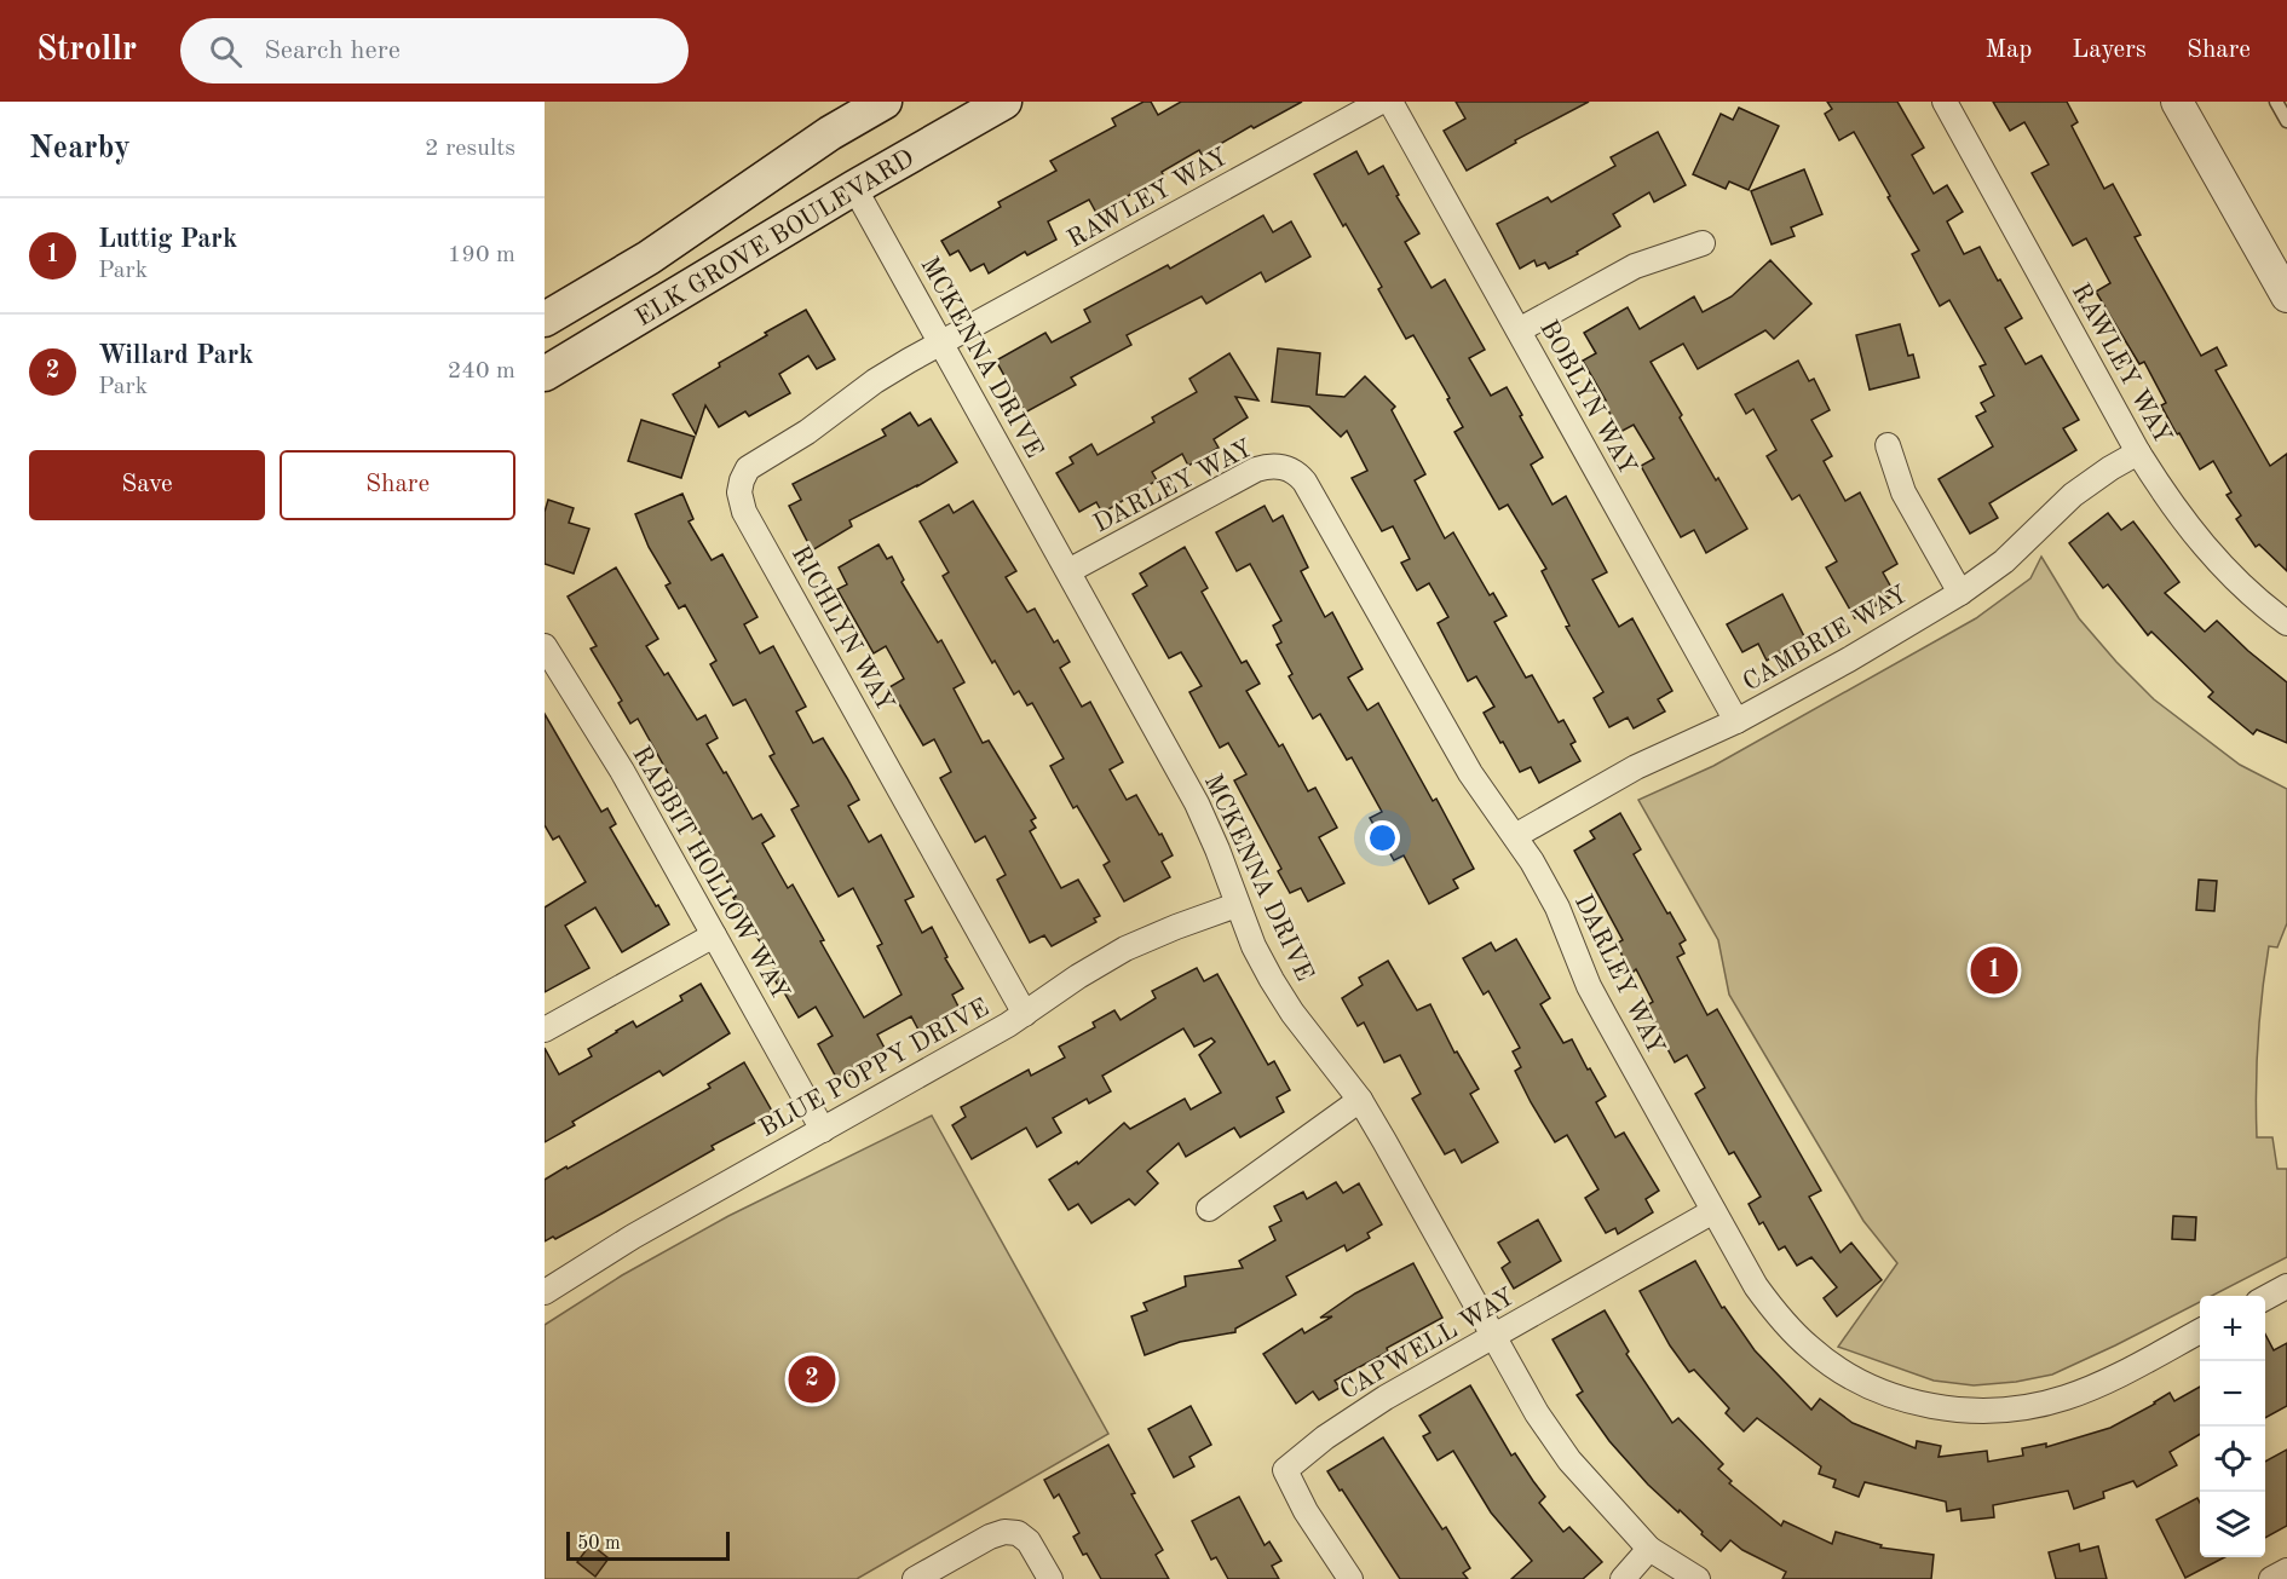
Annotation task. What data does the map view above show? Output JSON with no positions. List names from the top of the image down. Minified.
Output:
{"streets":{"main road":["ELK GROVE BOULEVARD"],"street":["RAWLEY WAY","MCKENNA DRIVE","BOBLYN WAY","DARLEY WAY","RICHLYN WAY","CAMBRIE WAY","RABBIT HOLLOW WAY","BLUE POPPY DRIVE","CAPWELL WAY"]},"crossings":[["RAWLEY WAY","MCKENNA DRIVE"],["RAWLEY WAY","RICHLYN WAY"],["RAWLEY WAY","CAMBRIE WAY"],["ELK GROVE BOULEVARD","MCKENNA DRIVE"],["MCKENNA DRIVE","DARLEY WAY"],["MCKENNA DRIVE","RICHLYN WAY"],["MCKENNA DRIVE","BLUE POPPY DRIVE"],["MCKENNA DRIVE","CAPWELL WAY"],["BOBLYN WAY","CAMBRIE WAY"],["DARLEY WAY","CAMBRIE WAY"],["DARLEY WAY","CAPWELL WAY"],["RICHLYN WAY","BLUE POPPY DRIVE"],["RABBIT HOLLOW WAY","BLUE POPPY DRIVE"]],"scale_bar":"50 m","page":{"header":"Strollr","search":"Search here","nav":["Map","Layers","Share"],"heading":["Nearby","2 results"],"list":[{"mark":"1","name":"Luttig Park","note":"Park","value":"190 m"},{"mark":"2","name":"Willard Park","note":"Park","value":"240 m"}],"buttons":["Save","Share"],"pins":["1","2"],"map_buttons":["+","−"],"scale":"50 m"}}
